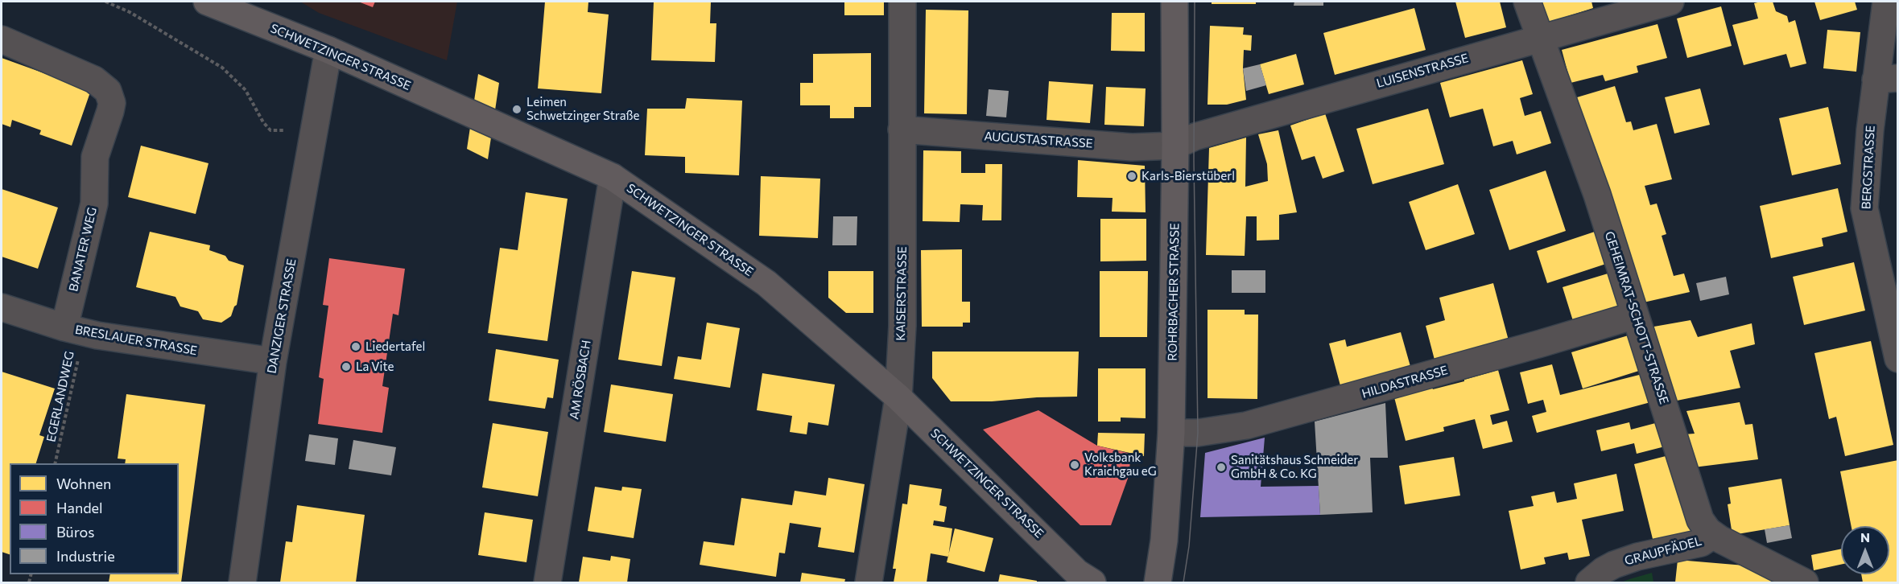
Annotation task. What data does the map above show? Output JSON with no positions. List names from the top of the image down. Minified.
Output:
{"streets":{"main road":["SCHWETZINGER STRASSE","ROHRBACHER STRASSE"],"street":["LUISENSTRASSE","AUGUSTASTRASSE","BERGSTRASSE","BANATER WEG","KAISERSTRASSE","DANZIGER STRASSE","GEHEIMRAT-SCHOTT-STRASSE","BRESLAUER STRASSE","AM RÖSBACH","HILDASTRASSE","GRAUPFÄDEL"],"path":["EGERLANDWEG"]},"crossings":[["SCHWETZINGER STRASSE","KAISERSTRASSE"],["SCHWETZINGER STRASSE","DANZIGER STRASSE"],["SCHWETZINGER STRASSE","AM RÖSBACH"],["LUISENSTRASSE","AUGUSTASTRASSE"],["LUISENSTRASSE","ROHRBACHER STRASSE"],["LUISENSTRASSE","GEHEIMRAT-SCHOTT-STRASSE"],["AUGUSTASTRASSE","ROHRBACHER STRASSE"],["AUGUSTASTRASSE","KAISERSTRASSE"],["BANATER WEG","BRESLAUER STRASSE"],["BANATER WEG","EGERLANDWEG"],["ROHRBACHER STRASSE","HILDASTRASSE"],["DANZIGER STRASSE","BRESLAUER STRASSE"],["GEHEIMRAT-SCHOTT-STRASSE","HILDASTRASSE"],["GEHEIMRAT-SCHOTT-STRASSE","GRAUPFÄDEL"],["BRESLAUER STRASSE","EGERLANDWEG"]],"places":["Leimen Schwetzinger Straße","Karls-Bierstüberl","Liedertafel","La Vite","Volksbank Kraichgau eG","Sanitätshaus Schneider GmbH & Co. KG"],"legend":["Wohnen","Handel","Büros","Industrie"],"north":"top"}
